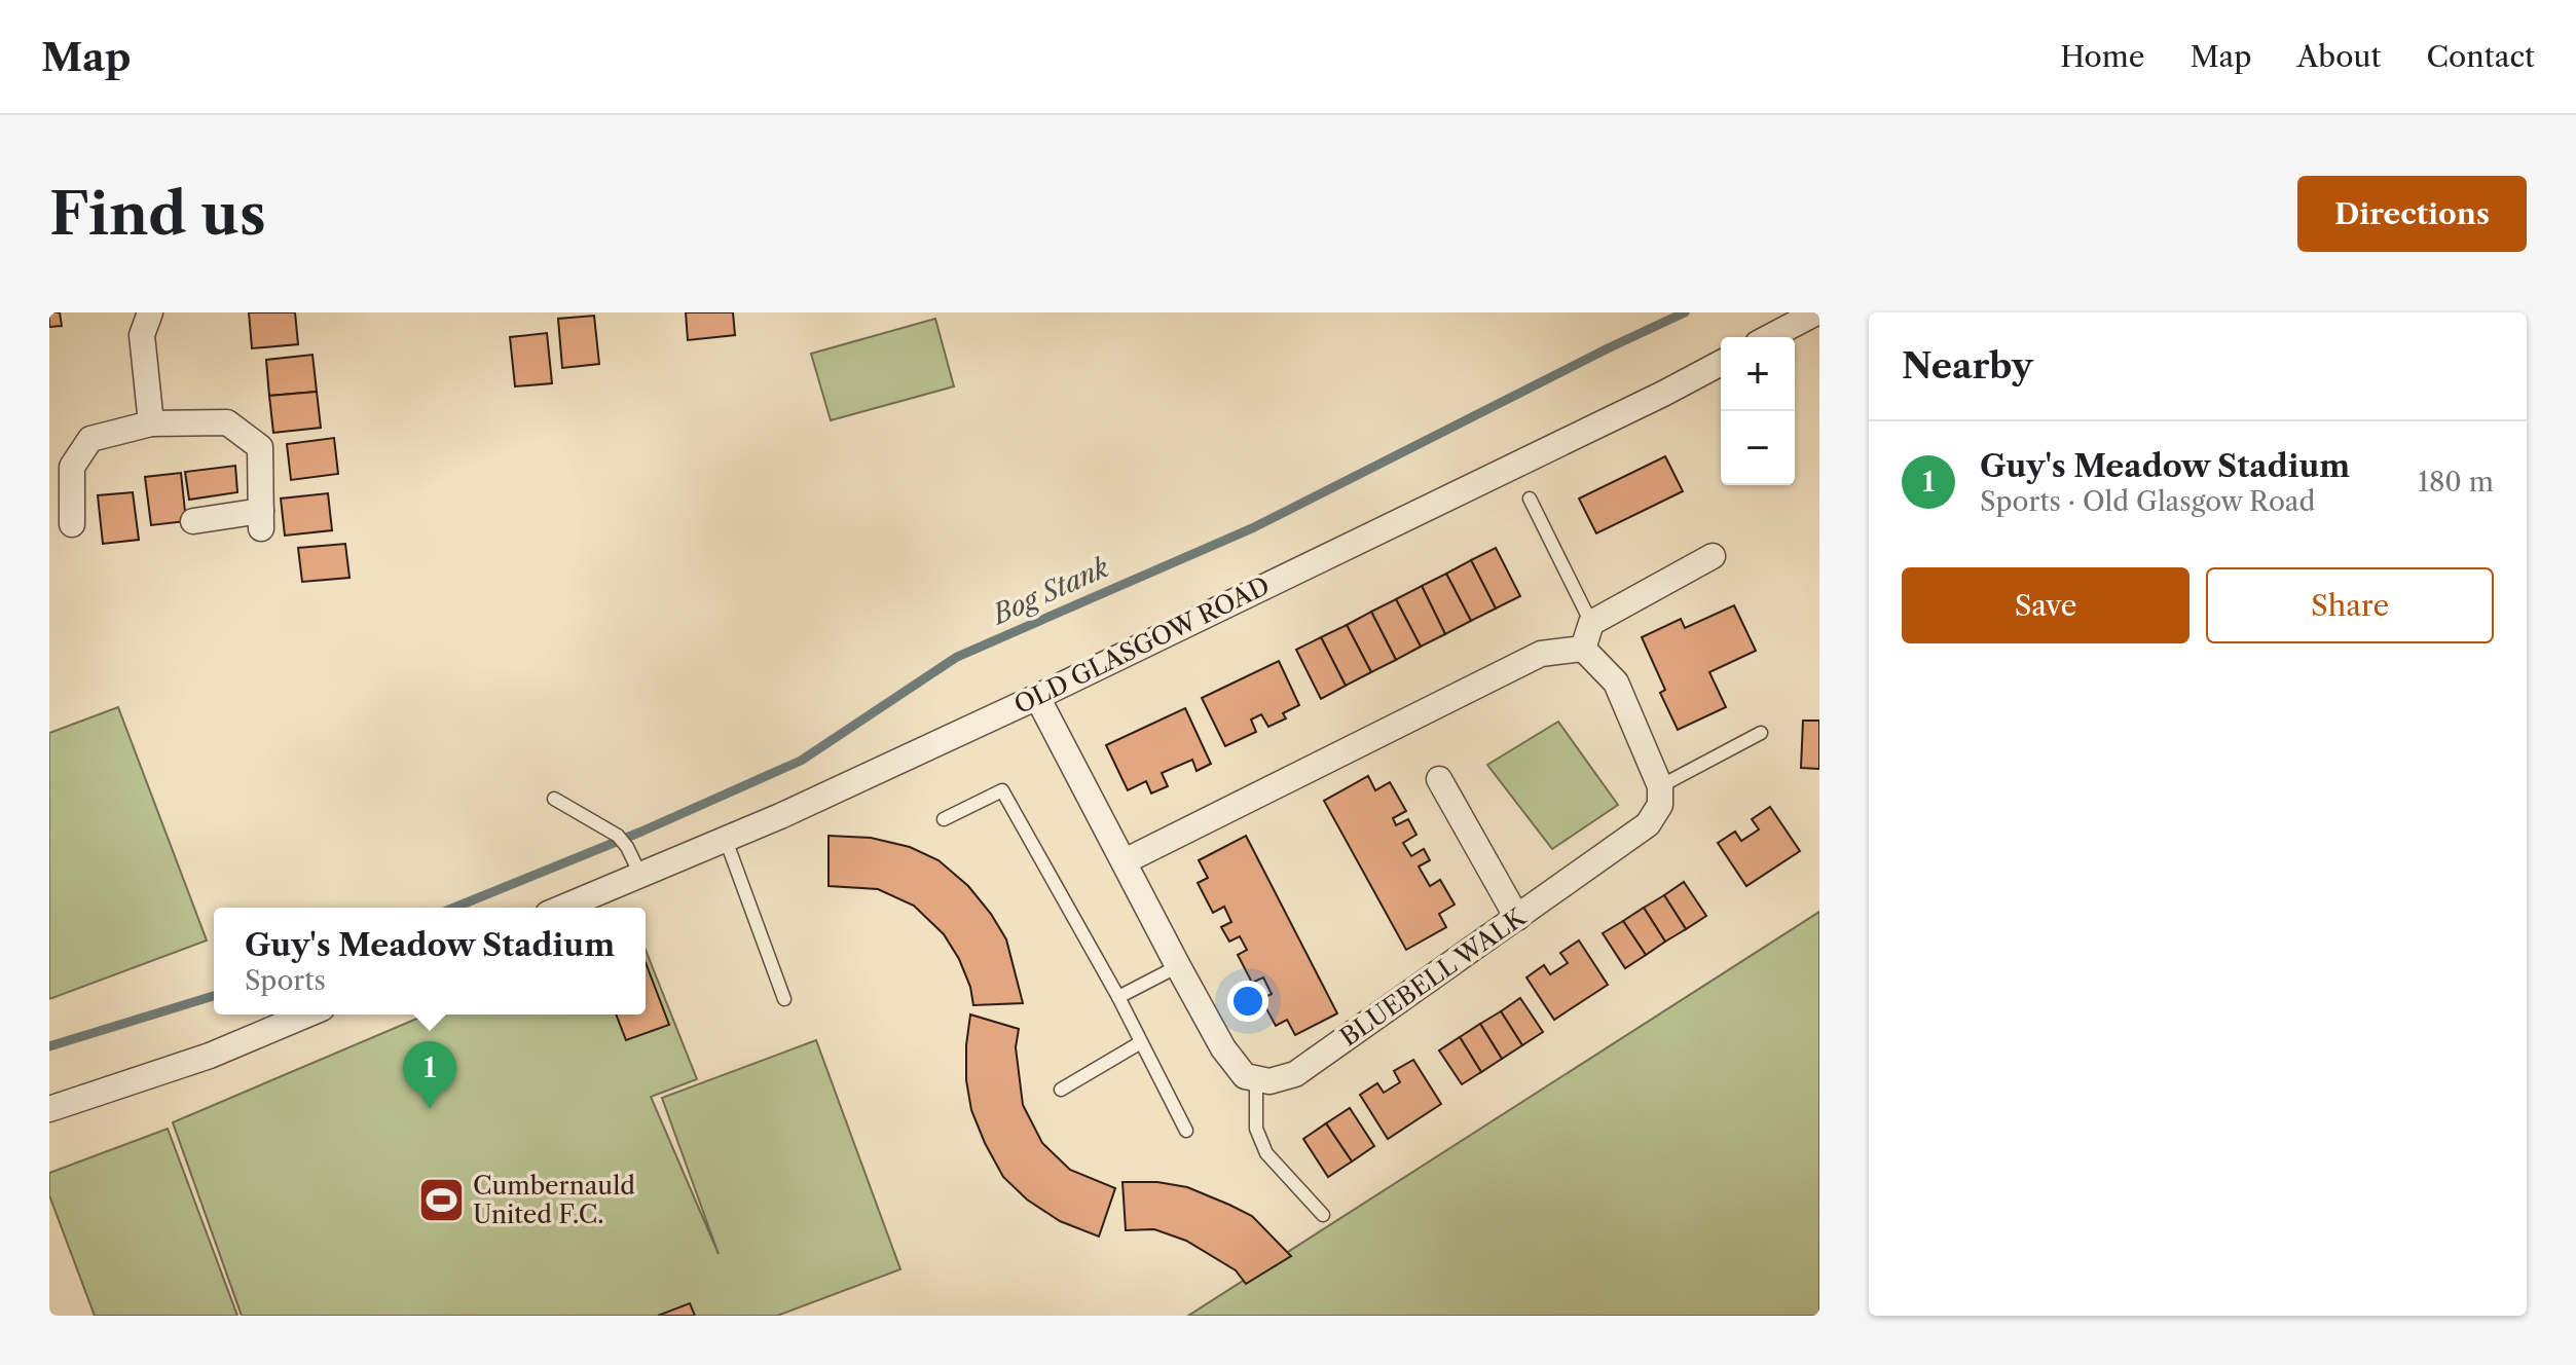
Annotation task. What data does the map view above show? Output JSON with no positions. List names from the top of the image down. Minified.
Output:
{"streets":{"street":["OLD GLASGOW ROAD","BLUEBELL WALK"]},"water":["Bog Stank"],"places":{"sports":["Cumbernauld United F.C."]},"page":{"header":"Map","nav":["Home","Map","About","Contact"],"buttons":["Directions",["Save","Share"]],"title":"Find us","heading":"Nearby","map_buttons":["+","−"],"list":[{"mark":"1","name":"Guy's Meadow Stadium","note":"Sports · Old Glasgow Road","value":"180 m"}],"popup":["Guy's Meadow Stadium","Sports"],"pins":"1"}}
